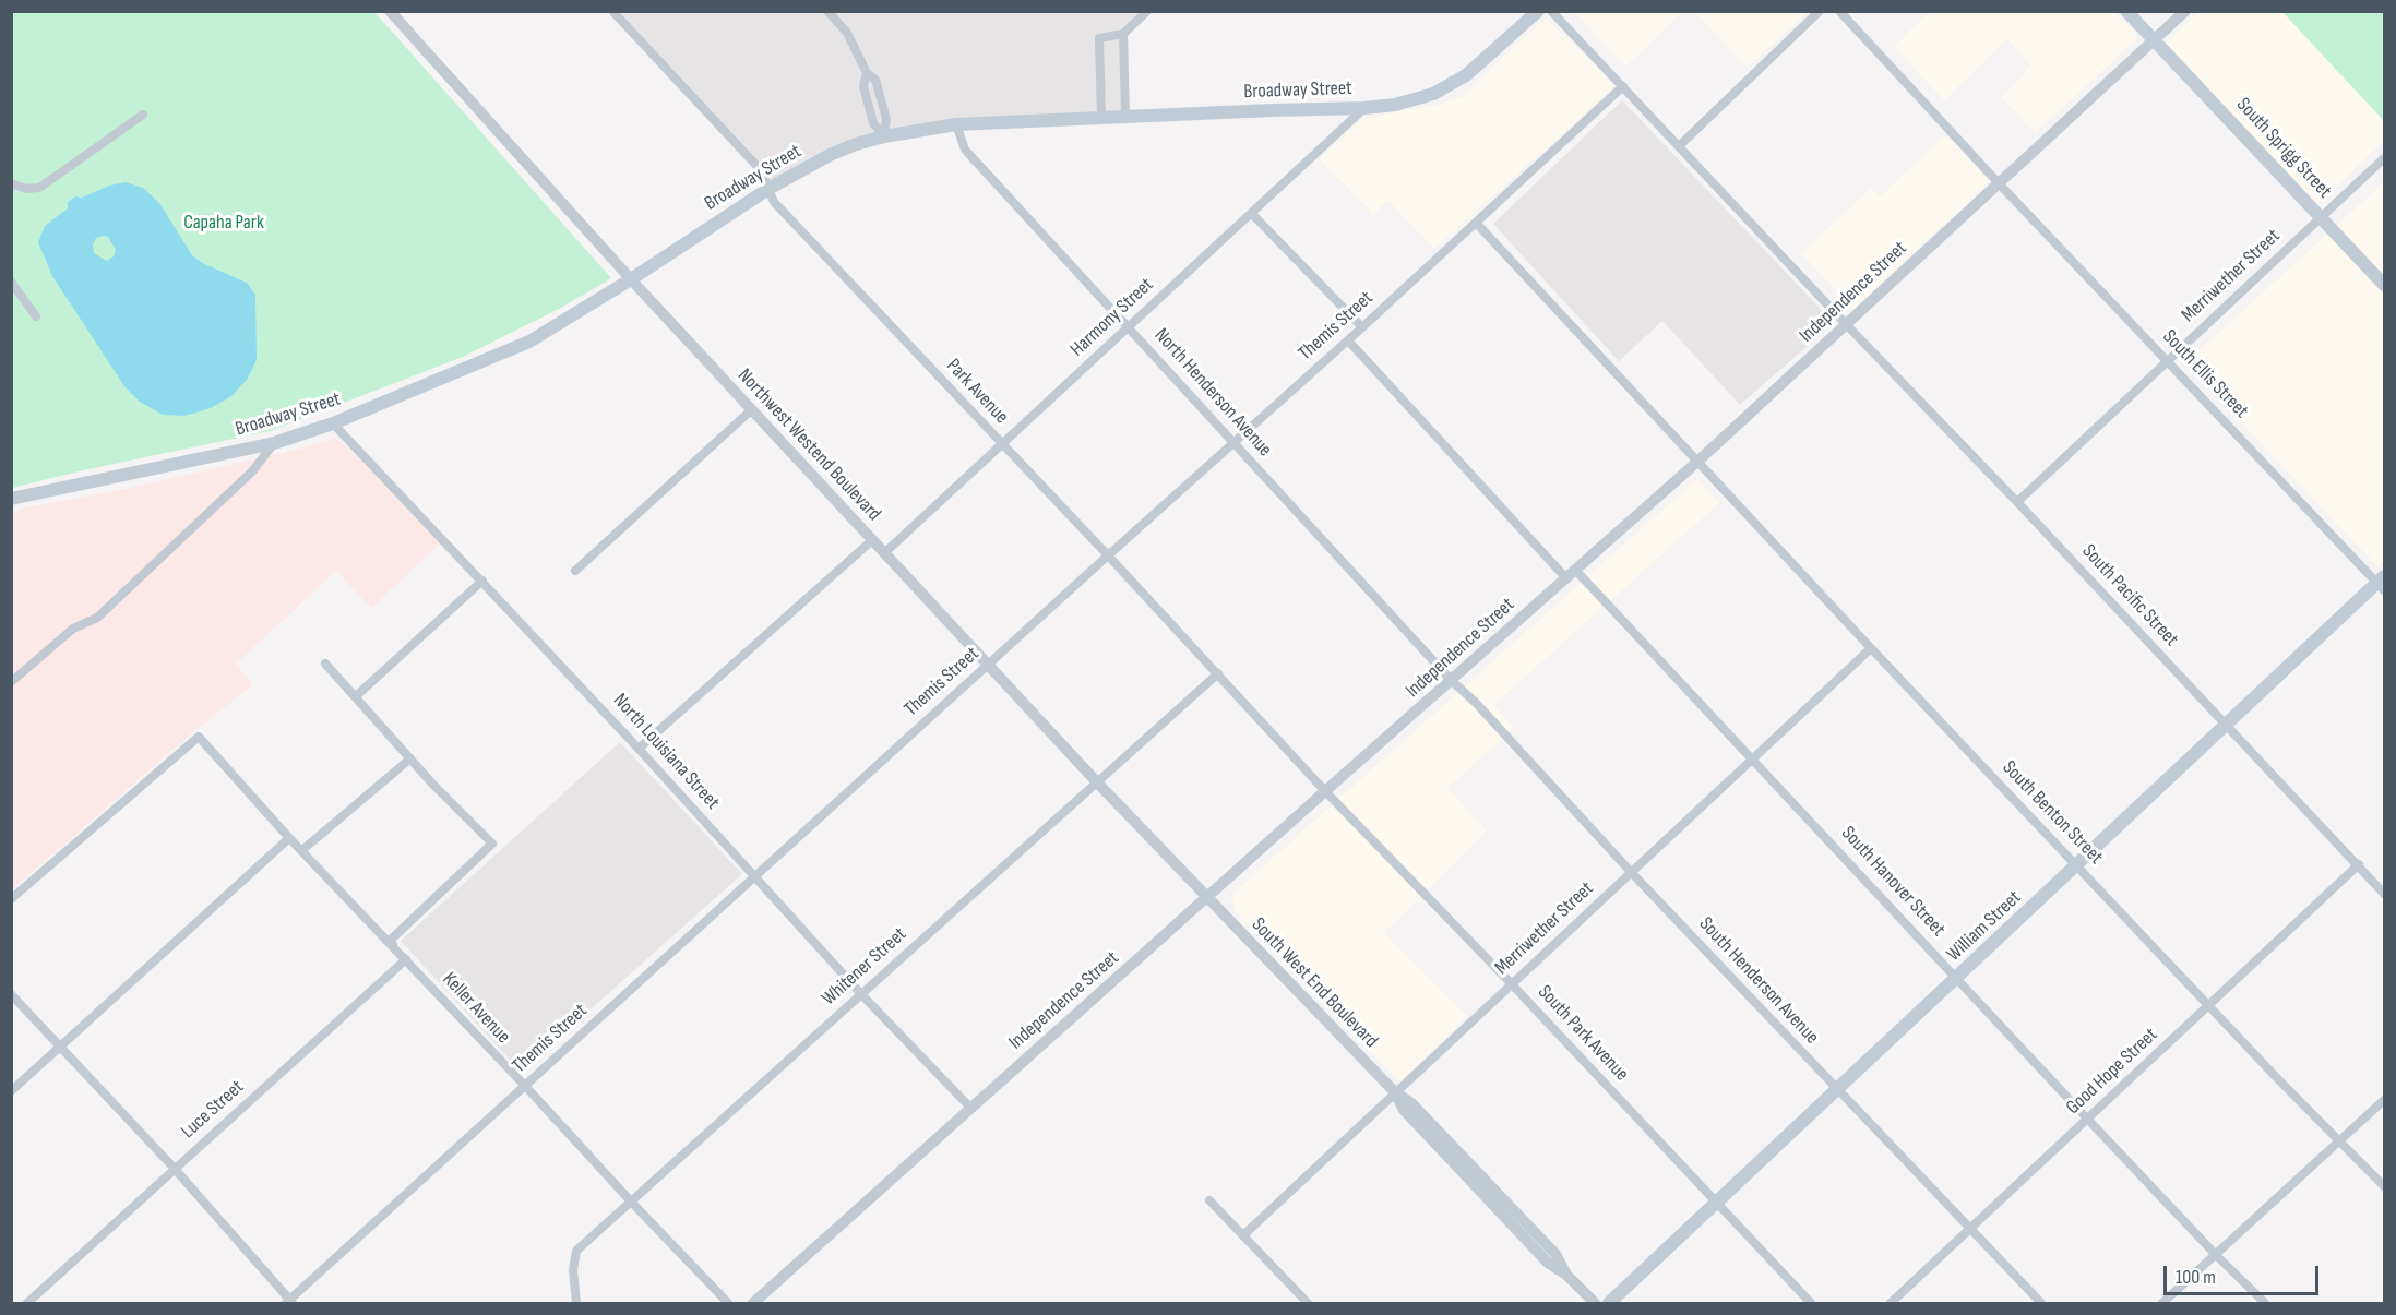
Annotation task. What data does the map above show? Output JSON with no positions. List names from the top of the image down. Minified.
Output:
{"streets":{"main road":["Broadway Street","South Sprigg Street","William Street"],"street":["Merriwether Street","Independence Street","Harmony Street","Themis Street","South Ellis Street","Park Avenue","North Henderson Avenue","Northwest Westend Boulevard","South Pacific Street","North Louisiana Street","South Benton Street","South Hanover Street","Whitener Street","South Henderson Avenue","South West End Boulevard","Keller Avenue","South Park Avenue","Good Hope Street","Luce Street"]},"crossings":[["Broadway Street","Harmony Street"],["Broadway Street","Park Avenue"],["Broadway Street","North Henderson Avenue"],["Broadway Street","Northwest Westend Boulevard"],["Broadway Street","North Louisiana Street"],["South Sprigg Street","Merriwether Street"],["South Sprigg Street","Independence Street"],["Merriwether Street","South Ellis Street"],["Merriwether Street","South Pacific Street"],["Merriwether Street","South Benton Street"],["Merriwether Street","South Hanover Street"],["Merriwether Street","South Henderson Avenue"],["Merriwether Street","South West End Boulevard"],["Merriwether Street","South Park Avenue"],["Independence Street","South Ellis Street"],["Independence Street","Park Avenue"],["Independence Street","North Henderson Avenue"],["Independence Street","Northwest Westend Boulevard"],["Independence Street","South Pacific Street"],["Independence Street","North Louisiana Street"],["Independence Street","South Benton Street"],["Independence Street","South Hanover Street"],["Independence Street","South Henderson Avenue"],["Independence Street","South West End Boulevard"],["Independence Street","South Park Avenue"],["Harmony Street","Park Avenue"],["Harmony Street","North Henderson Avenue"],["Harmony Street","Northwest Westend Boulevard"],["Themis Street","Park Avenue"],["Themis Street","North Henderson Avenue"],["Themis Street","Northwest Westend Boulevard"],["Themis Street","South Pacific Street"],["Themis Street","North Louisiana Street"],["Themis Street","South Benton Street"],["Themis Street","South Hanover Street"],["Themis Street","Keller Avenue"],["South Ellis Street","William Street"],["Park Avenue","Whitener Street"],["Park Avenue","South Park Avenue"],["North Henderson Avenue","South Henderson Avenue"],["Northwest Westend Boulevard","Whitener Street"],["Northwest Westend Boulevard","South West End Boulevard"],["South Pacific Street","William Street"],["South Pacific Street","Good Hope Street"],["North Louisiana Street","Whitener Street"],["South Benton Street","William Street"],["South Benton Street","Good Hope Street"],["South Hanover Street","William Street"],["South Hanover Street","Good Hope Street"],["William Street","South Henderson Avenue"],["William Street","South Park Avenue"],["Whitener Street","Keller Avenue"],["South Henderson Avenue","Good Hope Street"],["Keller Avenue","Luce Street"]],"parks":["Capaha Park"],"scale_bar":"100 m"}
